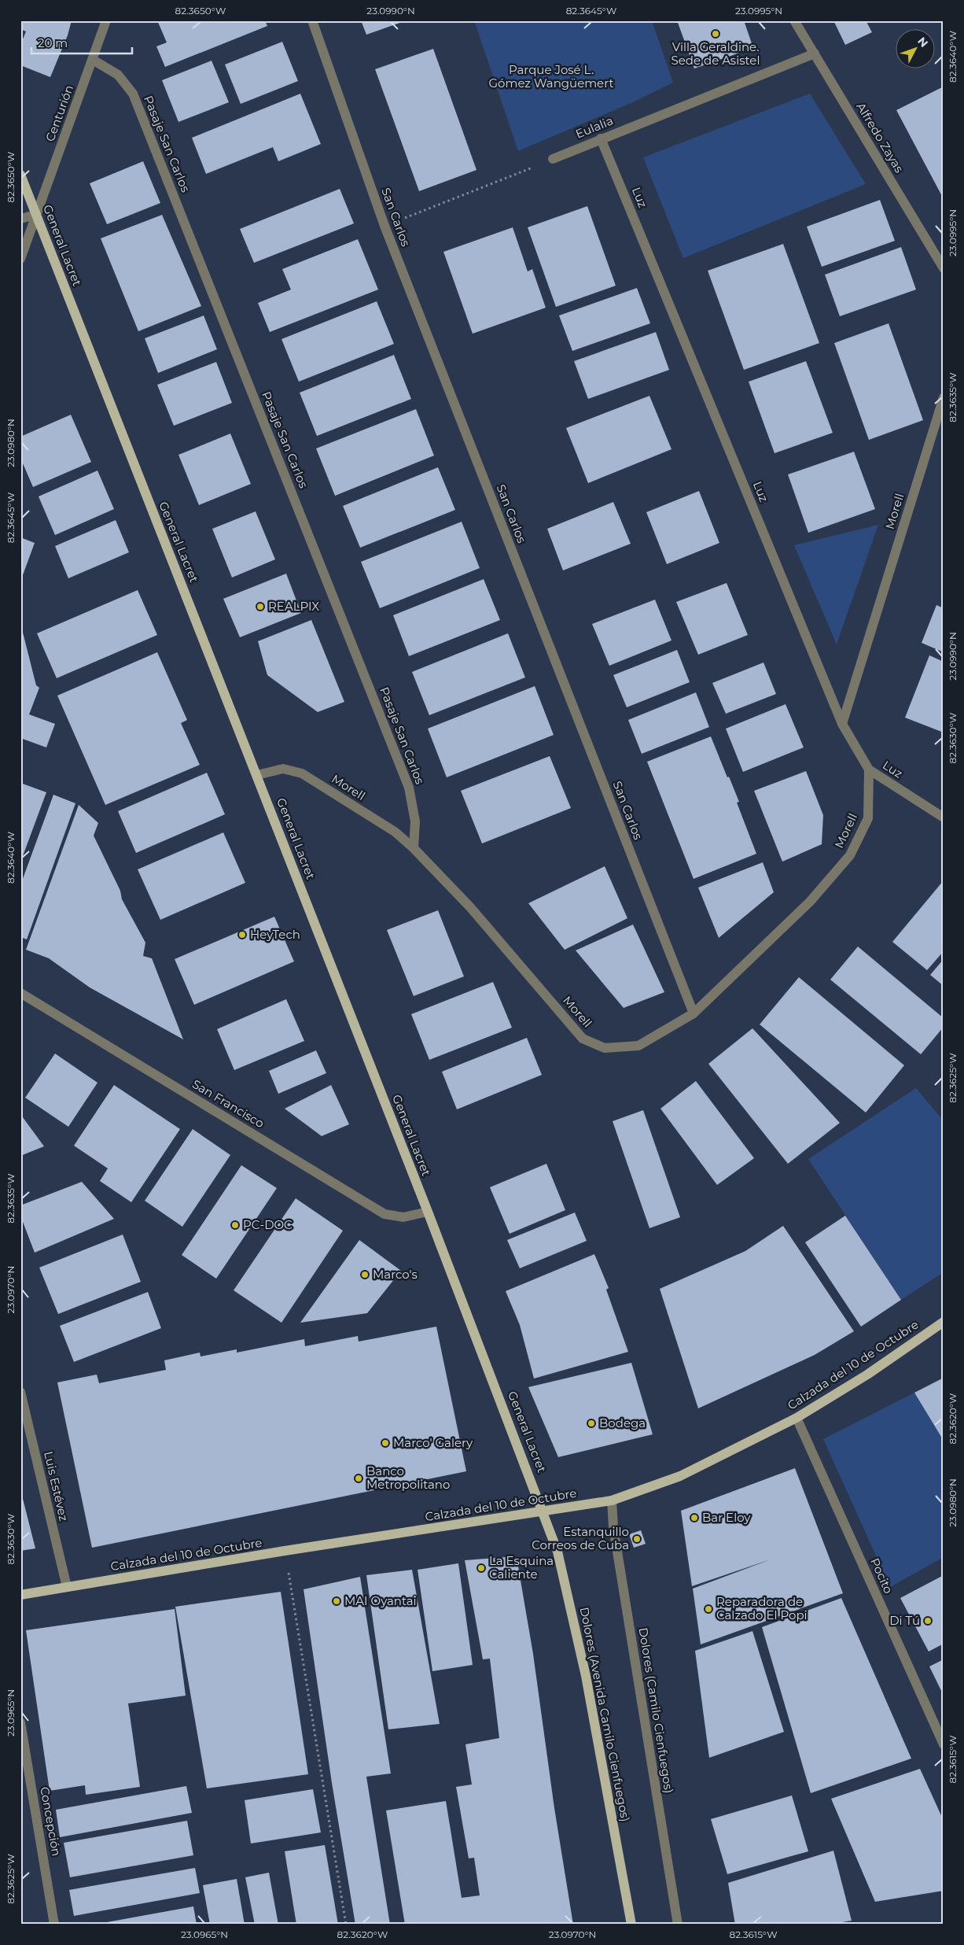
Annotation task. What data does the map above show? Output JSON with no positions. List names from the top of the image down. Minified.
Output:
{"streets":{"main road":["General Lacret","Calzada del 10 de Octubre","Dolores (Avenida Camilo Cienfuegos)"],"street":["Centurión","Eulalia","Alfredo Zayas","Pasaje San Carlos","Luz","San Carlos","Morell","San Francisco","Luis Estévez","Pocito","Dolores (Camilo Cienfuegos)","Concepción"]},"crossings":[["Centurión","Pasaje San Carlos"],["Centurión","General Lacret"],["Eulalia","Alfredo Zayas"],["Eulalia","Luz"],["Pasaje San Carlos","Morell"],["Luz","Morell"],["San Carlos","Morell"],["General Lacret","Morell"],["General Lacret","San Francisco"],["General Lacret","Calzada del 10 de Octubre"],["General Lacret","Dolores (Avenida Camilo Cienfuegos)"],["Calzada del 10 de Octubre","Luis Estévez"],["Calzada del 10 de Octubre","Pocito"],["Calzada del 10 de Octubre","Dolores (Camilo Cienfuegos)"],["Calzada del 10 de Octubre","Dolores (Avenida Camilo Cienfuegos)"]],"parks":["Parque José L. Gómez Wangüemert"],"places":["Villa Geraldine. Sede de Asistel","REALPIX","HeyTech","PC-DOC","Marco's","Bodega","Marco' Galery","Banco Metropolitano","Bar Eloy","Estanquillo Correos de Cuba","La Esquina Caliente","MAI Oyantai","Reparadora de Calzado El Popi","Di Tú"],"scale_bar":"20 m","north":"top right","coordinates":["82.3650°W","23.0990°N","82.3645°W","23.0995°N","82.3640°W","82.3635°W","23.0980°N","82.3630°W","82.3625°W","23.0970°N","82.3620°W","23.0965°N","82.3615°W"]}
